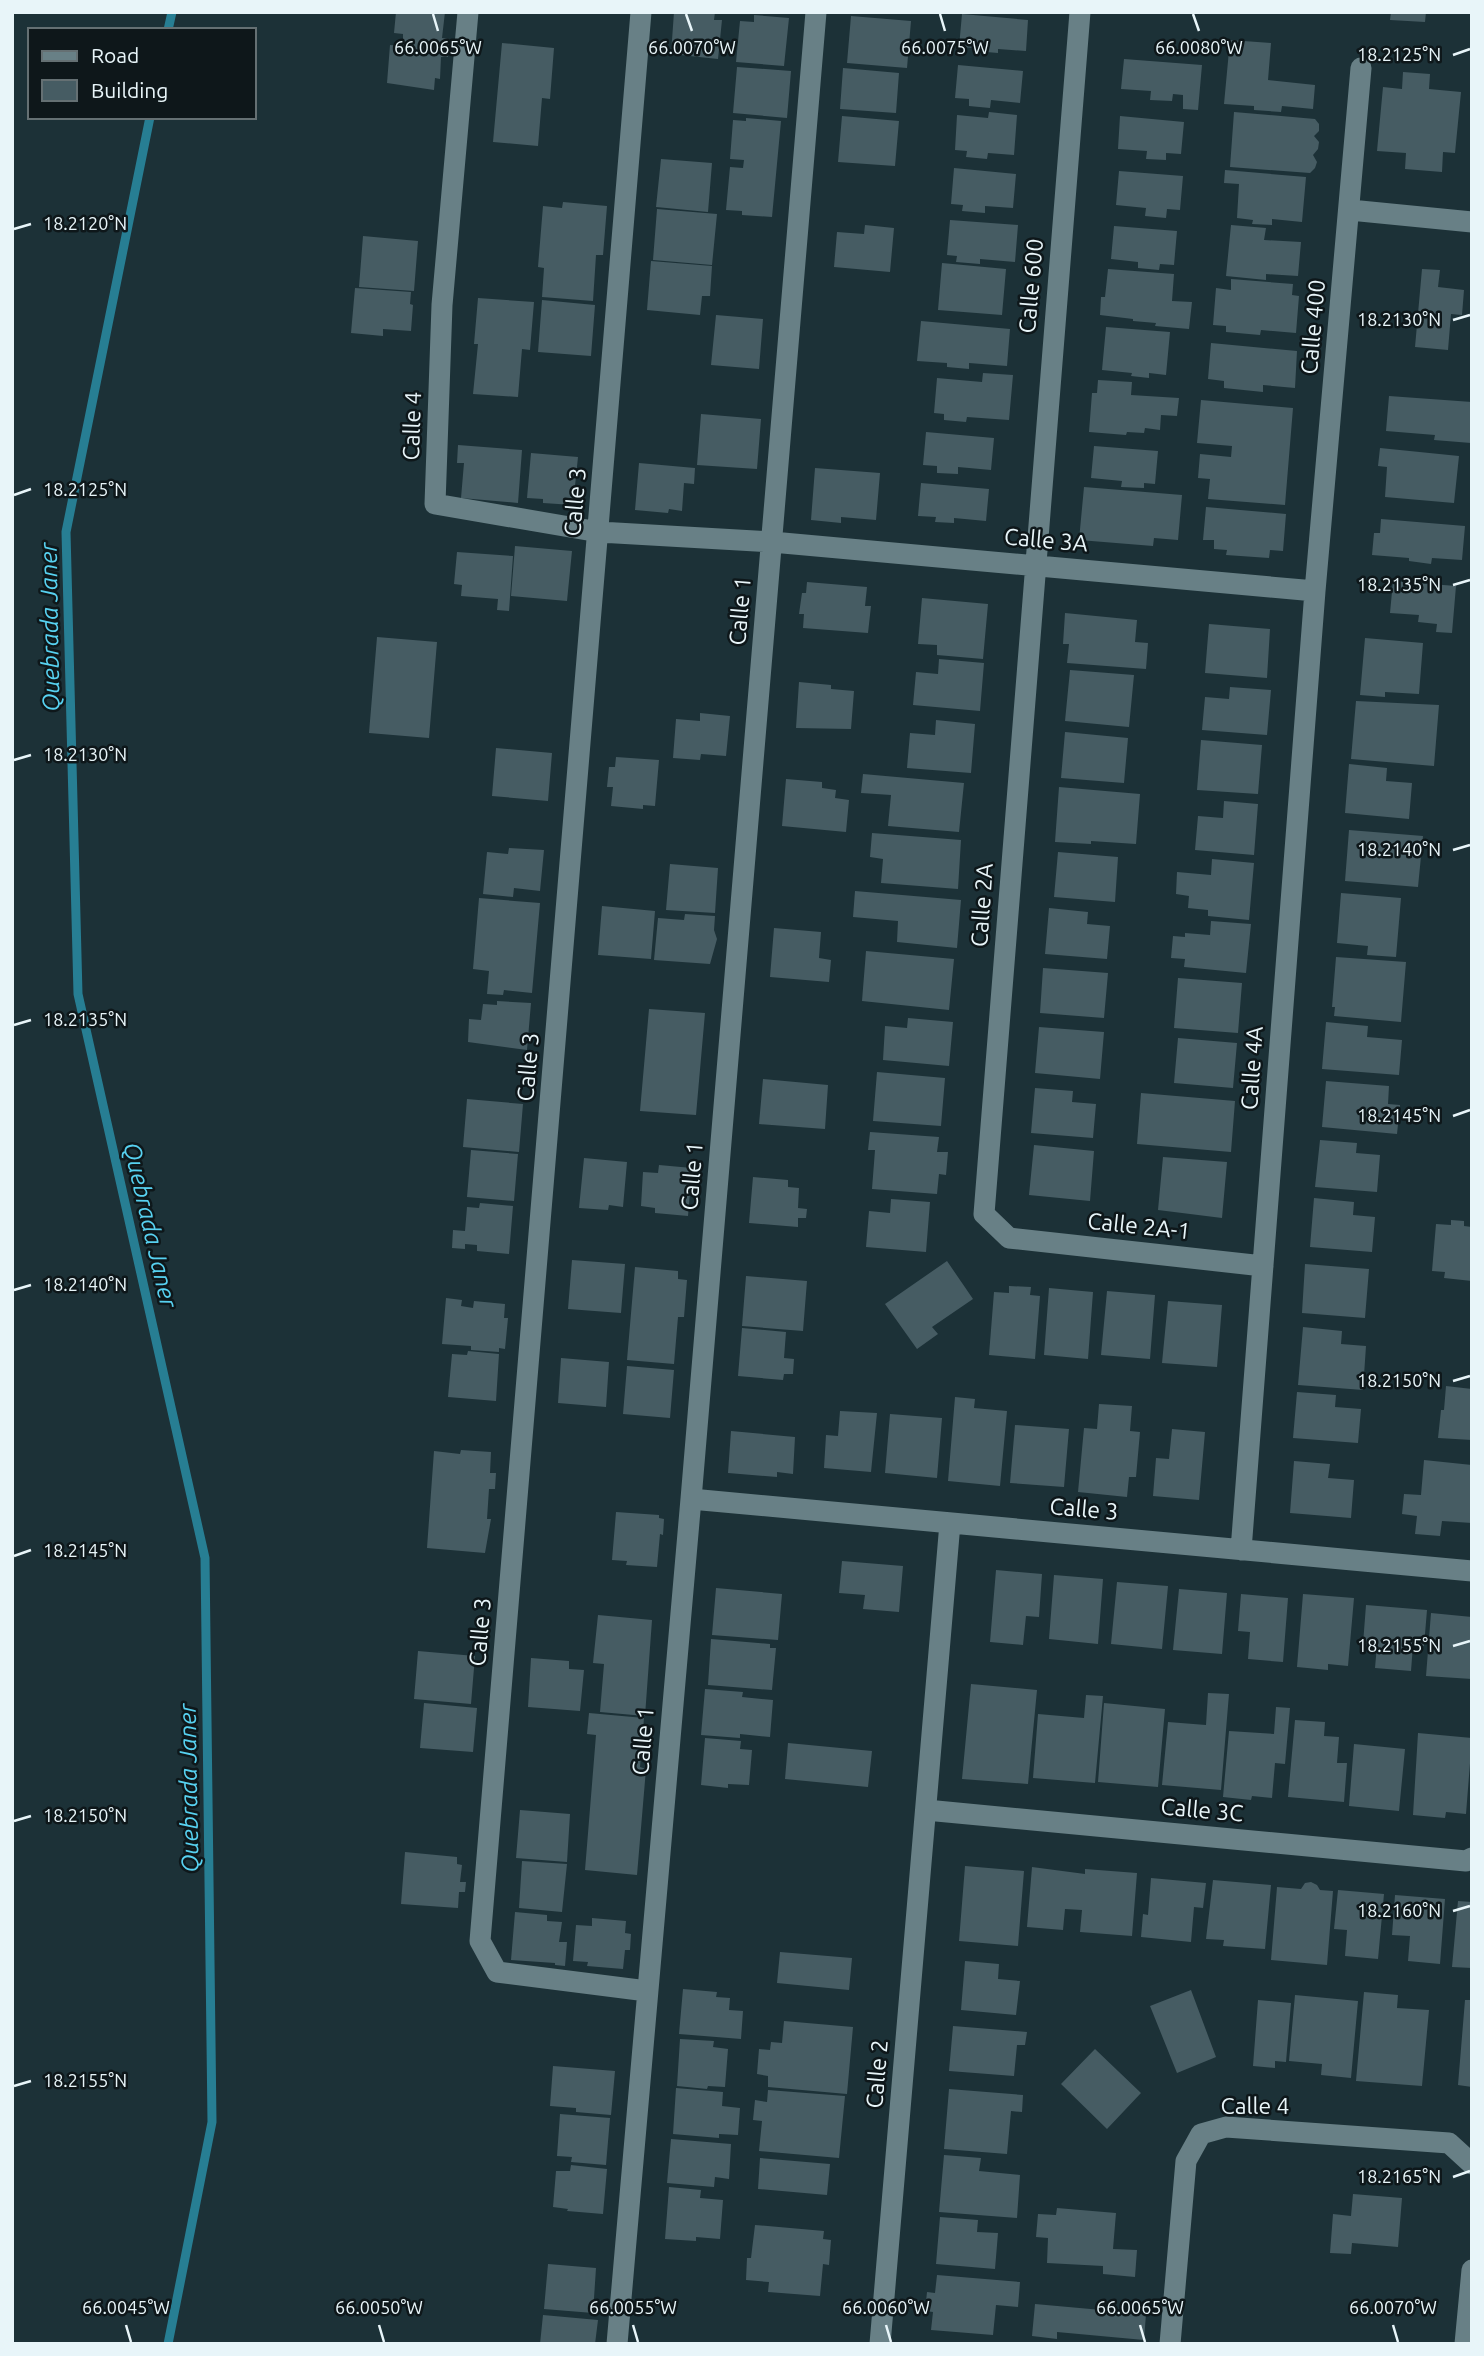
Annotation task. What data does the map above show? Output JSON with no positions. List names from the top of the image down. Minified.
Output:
{"streets":{"street":["Calle 600","Calle 400","Calle 4","Calle 3","Calle 3A","Calle 1","Calle 2A","Calle 4A","Calle 2A-1","Calle 3C","Calle 2"]},"crossings":[["Calle 600","Calle 3A"],["Calle 600","Calle 2A"],["Calle 400","Calle 3A"],["Calle 400","Calle 4A"],["Calle 4","Calle 3"],["Calle 4","Calle 3A"],["Calle 4","Calle 1"],["Calle 3","Calle 1"],["Calle 3","Calle 4A"],["Calle 3","Calle 2"],["Calle 3A","Calle 1"],["Calle 3A","Calle 2A"],["Calle 3A","Calle 4A"],["Calle 2A","Calle 2A-1"],["Calle 4A","Calle 2A-1"],["Calle 3C","Calle 2"]],"water":["Quebrada Janer"],"legend":["Road","Building"],"coordinates":["66.0065°W","66.0070°W","66.0075°W","66.0080°W","18.2125°N","18.2120°N","18.2130°N","18.2135°N","18.2140°N","18.2145°N","18.2150°N","18.2155°N","18.2160°N","18.2165°N","66.0045°W","66.0050°W","66.0055°W","66.0060°W"]}
